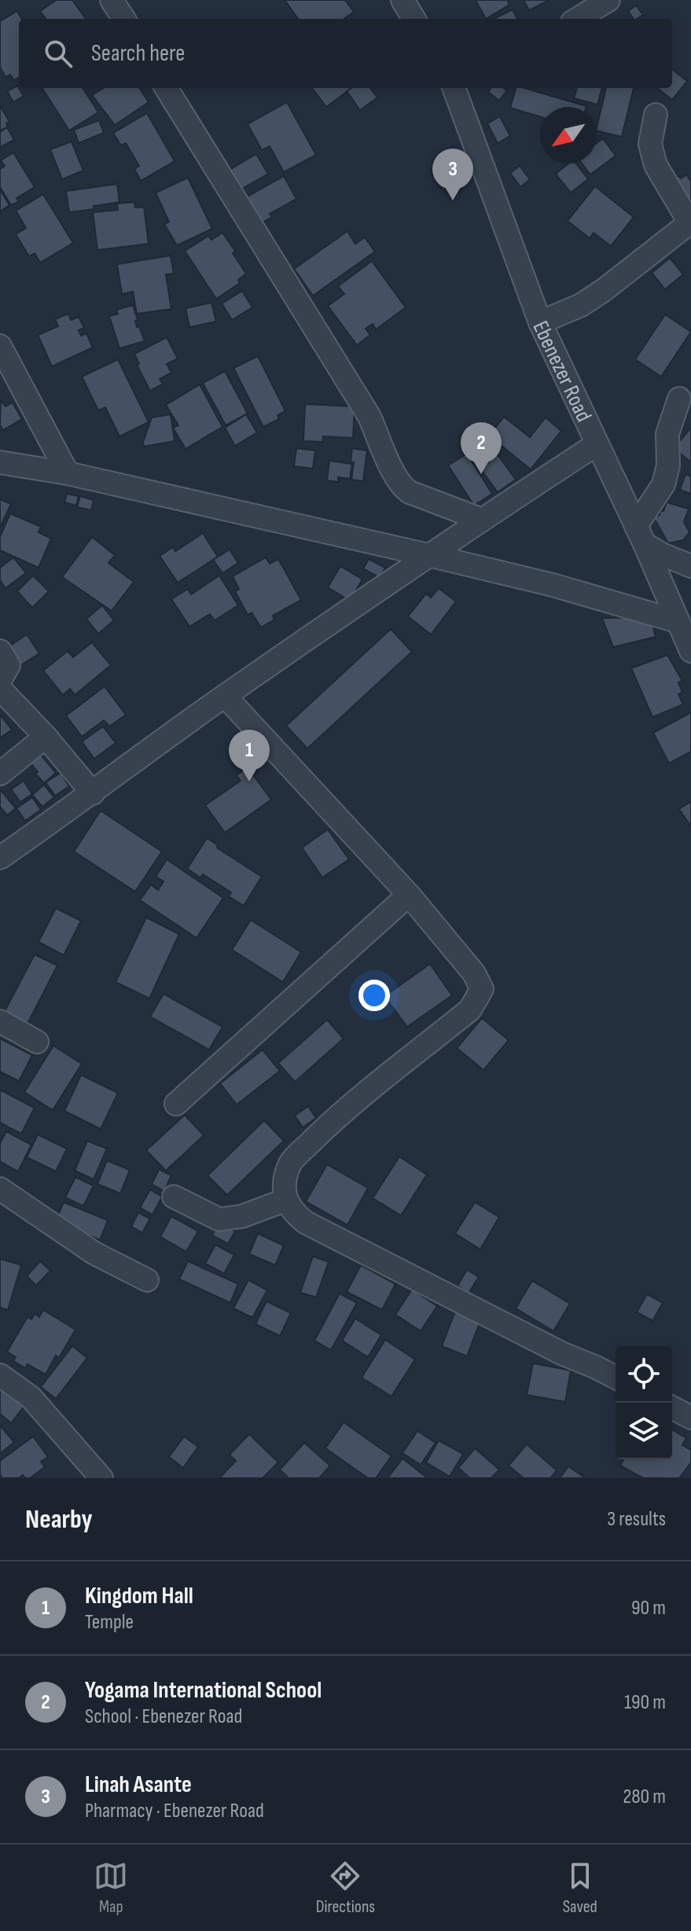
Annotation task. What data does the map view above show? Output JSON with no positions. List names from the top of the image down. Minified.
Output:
{"streets":{"street":["Ebenezer Road"]},"north":"bottom left","page":{"search":"Search here","pins":["3","2","1"],"heading":["Nearby","3 results"],"list":[{"mark":"1","name":"Kingdom Hall","note":"Temple","value":"90 m"},{"mark":"2","name":"Yogama International School","note":"School · Ebenezer Road","value":"190 m"},{"mark":"3","name":"Linah Asante","note":"Pharmacy · Ebenezer Road","value":"280 m"}],"nav":["Map","Directions","Saved"]}}
